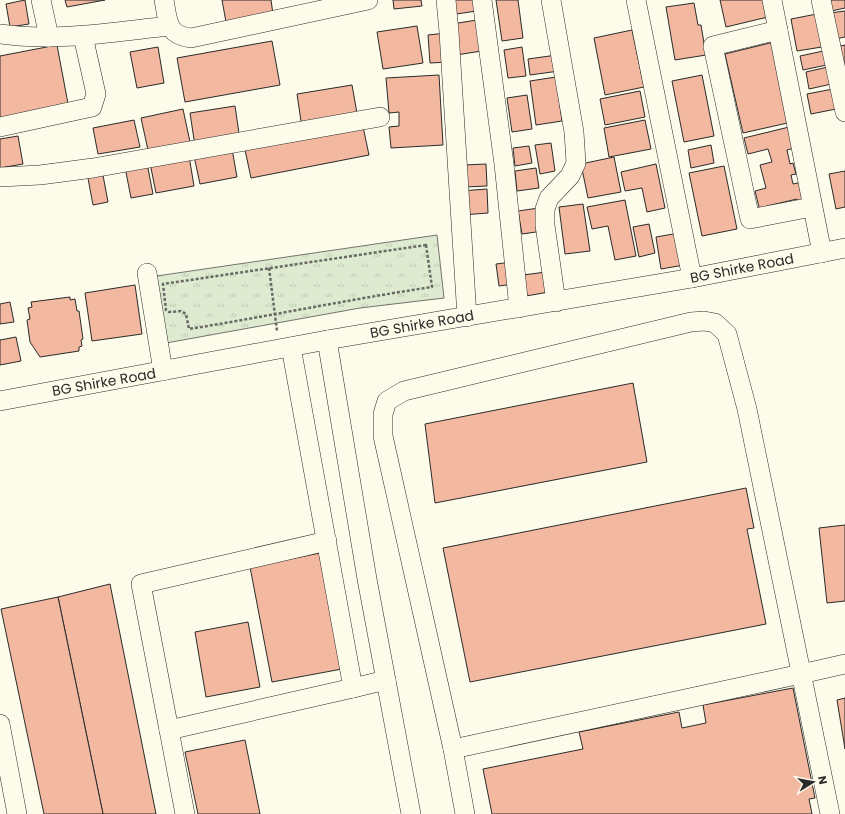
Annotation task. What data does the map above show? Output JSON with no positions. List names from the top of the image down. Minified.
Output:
{"streets":{"street":["BG Shirke Road"]},"north":"right"}
